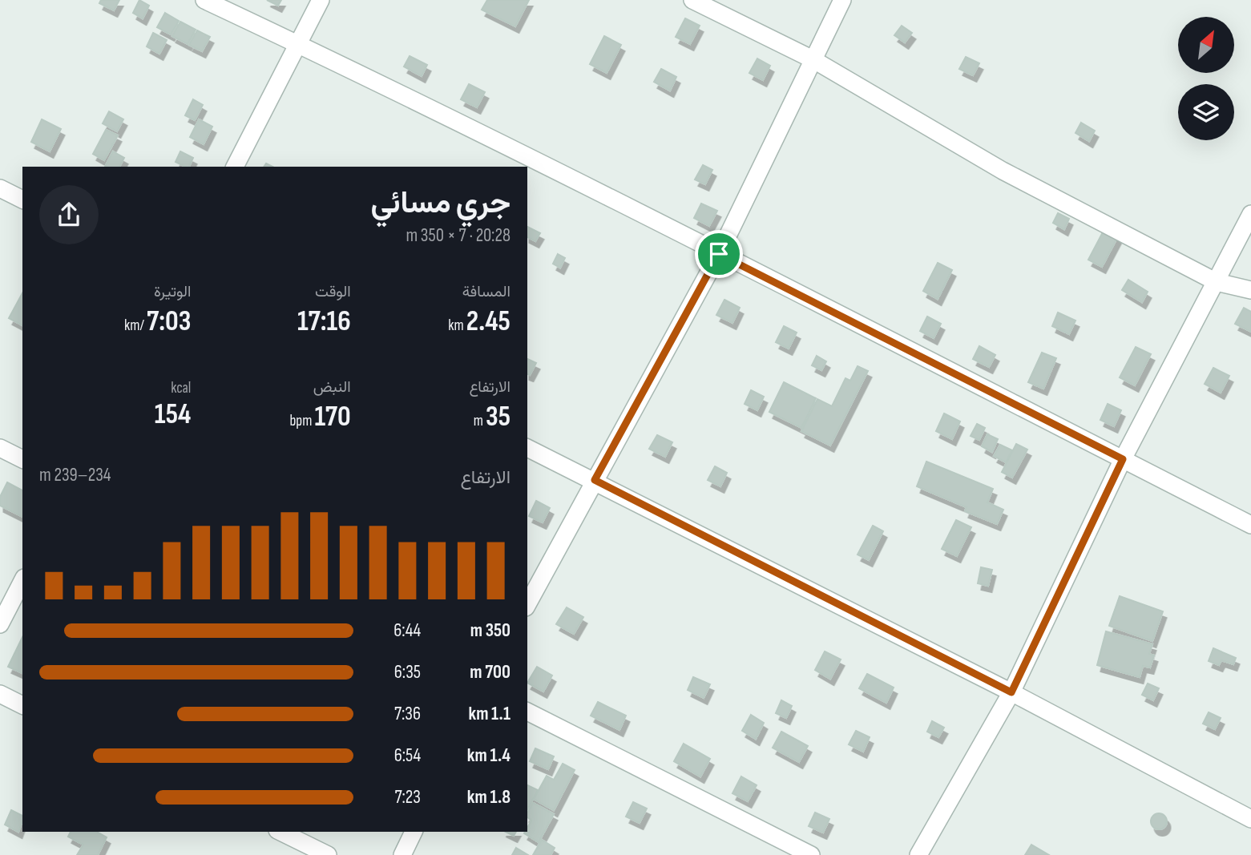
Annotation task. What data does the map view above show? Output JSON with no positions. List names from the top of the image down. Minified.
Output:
{"north":"top right","page":{"heading":["جري مسائي","20:28 · 7 × 350 m"],"stats":[["المسافة","2.45 km"],["الوقت","17:16"],["الوتيرة","7:03 /km"],["الارتفاع","35 m"],["النبض","170 bpm"],["kcal","154"]],"chart":["الارتفاع","234–239 m"],"list":[{"name":"350 m","note":"6:44"},{"name":"700 m","note":"6:35"},{"name":"1.1 km","note":"7:36"},{"name":"1.4 km","note":"6:54"},{"name":"1.8 km","note":"7:23"}]}}
